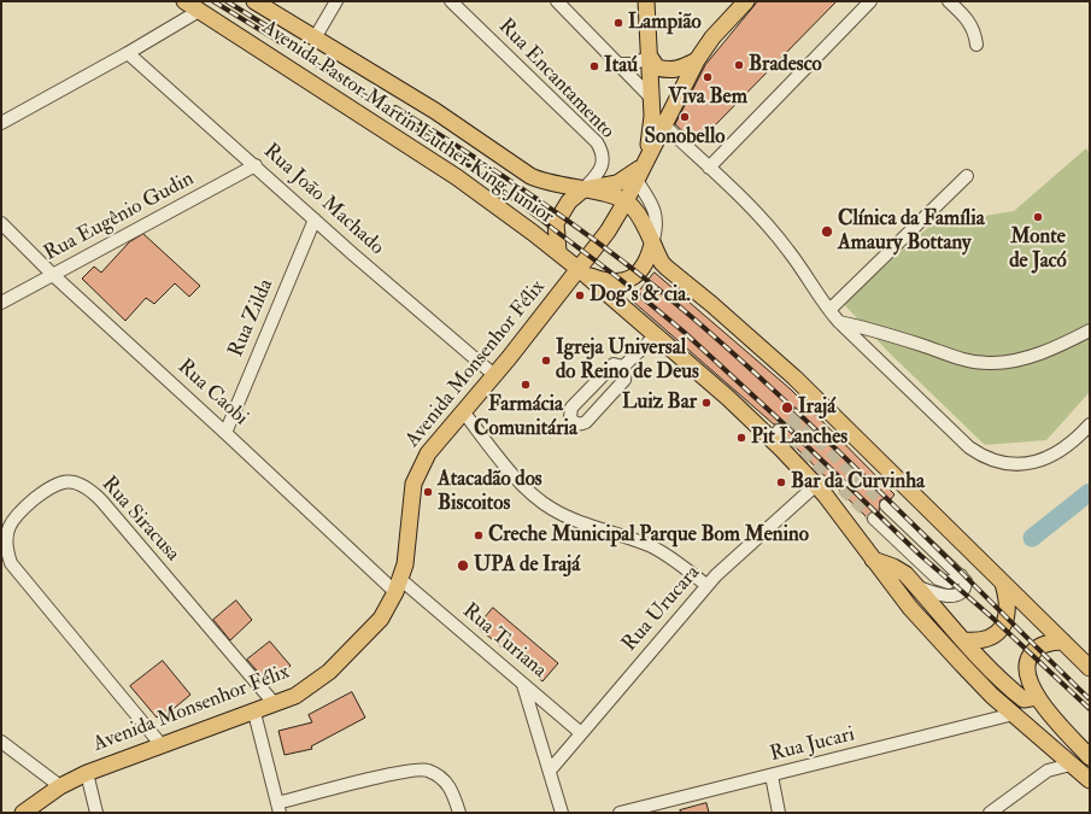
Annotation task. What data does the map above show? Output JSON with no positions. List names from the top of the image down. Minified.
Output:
{"streets":{"main road":["Avenida Pastor Martin Luther King Junior","Avenida Monsenhor Félix"],"street":["Rua Encantamento","Rua João Machado","Rua Eugênio Gudin","Rua Zilda","Rua Caobi","Rua Siracusa","Rua Urucara","Rua Turiana","Rua Jucari"]},"crossings":[["Rua Encantamento","Avenida Pastor Martin Luther King Junior"],["Avenida Pastor Martin Luther King Junior","Avenida Monsenhor Félix"],["Avenida Pastor Martin Luther King Junior","Rua Urucara"],["Avenida Pastor Martin Luther King Junior","Rua Jucari"],["Rua João Machado","Rua Eugênio Gudin"],["Rua João Machado","Rua Zilda"],["Rua João Machado","Avenida Monsenhor Félix"],["Rua Eugênio Gudin","Rua Caobi"],["Rua Zilda","Rua Caobi"],["Avenida Monsenhor Félix","Rua Caobi"],["Avenida Monsenhor Félix","Rua Siracusa"],["Avenida Monsenhor Félix","Rua Turiana"],["Rua Caobi","Rua Turiana"],["Rua Urucara","Rua Turiana"]],"places":["Lampião","Bradesco","Itaú","Viva Bem","Sonobello","Monte de Jacó","Clínica da Família Amaury Bottany","Dog's & cia.","Igreja Universal do Reino de Deus","Farmácia Comunitária","Luiz Bar","Irajá","Pit Lanches","Bar da Curvinha","Atacadão dos Biscoitos","Creche Municipal Parque Bom Menino","UPA de Irajá"]}
